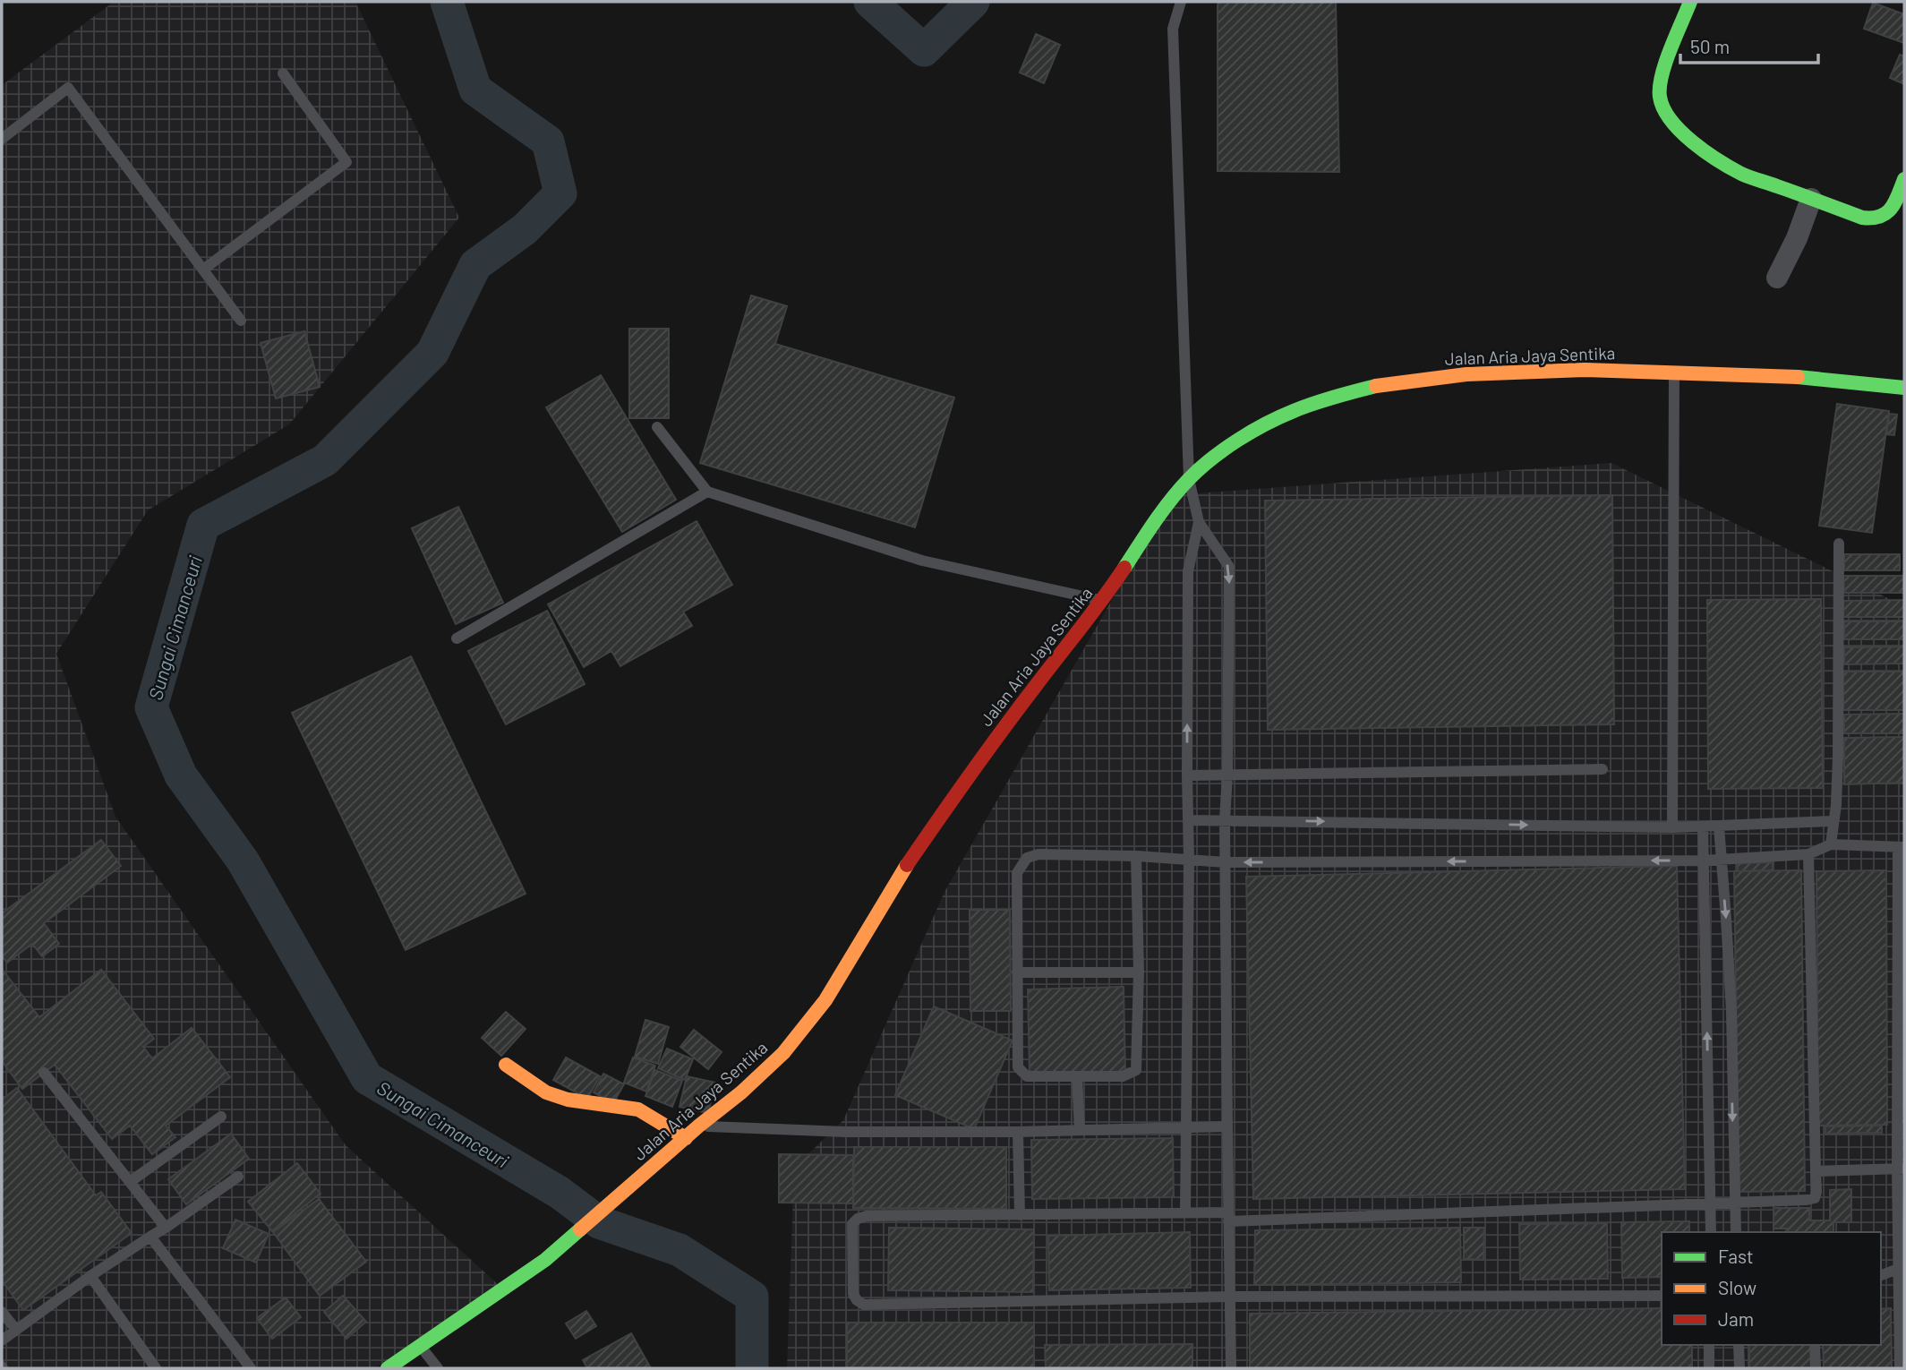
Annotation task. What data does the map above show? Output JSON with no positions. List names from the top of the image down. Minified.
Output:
{"streets":{"street":["Jalan Aria Jaya Sentika"]},"water":["Sungai Cimanceuri"],"legend":["Fast","Slow","Jam"],"scale_bar":"50 m"}
